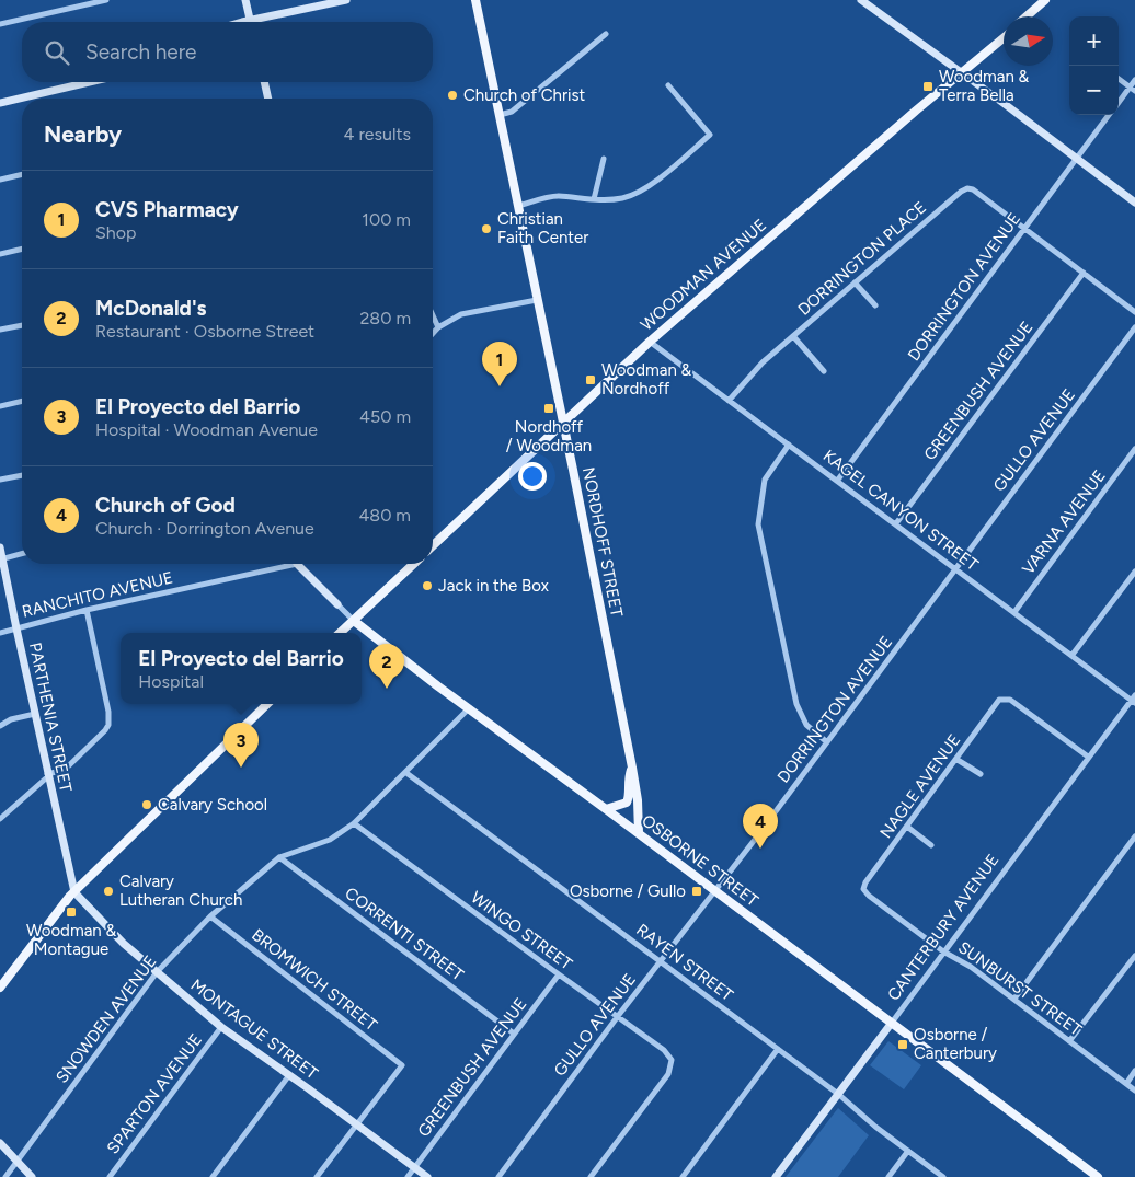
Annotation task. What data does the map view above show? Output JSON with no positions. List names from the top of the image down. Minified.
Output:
{"streets":{"main road":["WOODMAN AVENUE","NORDHOFF STREET","OSBORNE STREET"],"street":["DORRINGTON PLACE","DORRINGTON AVENUE","GREENBUSH AVENUE","GULLO AVENUE","KAGEL CANYON STREET","VARNA AVENUE","RANCHITO AVENUE","PARTHENIA STREET","NAGLE AVENUE","CANTERBURY AVENUE","WINGO STREET","CORRENTI STREET","RAYEN STREET","BROMWICH STREET","SUNBURST STREET","SNOWDEN AVENUE","MONTAGUE STREET","SPARTON AVENUE"]},"crossings":[["DORRINGTON PLACE","DORRINGTON AVENUE"],["DORRINGTON PLACE","KAGEL CANYON STREET"],["WOODMAN AVENUE","KAGEL CANYON STREET"],["WOODMAN AVENUE","NORDHOFF STREET"],["DORRINGTON AVENUE","GULLO AVENUE"],["DORRINGTON AVENUE","KAGEL CANYON STREET"],["DORRINGTON AVENUE","OSBORNE STREET"],["GREENBUSH AVENUE","KAGEL CANYON STREET"],["GREENBUSH AVENUE","WINGO STREET"],["GREENBUSH AVENUE","CORRENTI STREET"],["GREENBUSH AVENUE","MONTAGUE STREET"],["GULLO AVENUE","KAGEL CANYON STREET"],["GULLO AVENUE","OSBORNE STREET"],["GULLO AVENUE","WINGO STREET"],["GULLO AVENUE","RAYEN STREET"],["KAGEL CANYON STREET","VARNA AVENUE"],["KAGEL CANYON STREET","CANTERBURY AVENUE"],["NORDHOFF STREET","OSBORNE STREET"],["RANCHITO AVENUE","PARTHENIA STREET"],["PARTHENIA STREET","MONTAGUE STREET"],["NAGLE AVENUE","CANTERBURY AVENUE"],["NAGLE AVENUE","SUNBURST STREET"],["OSBORNE STREET","CANTERBURY AVENUE"],["OSBORNE STREET","SNOWDEN AVENUE"],["CANTERBURY AVENUE","RAYEN STREET"],["CANTERBURY AVENUE","SUNBURST STREET"],["WINGO STREET","SNOWDEN AVENUE"],["CORRENTI STREET","SNOWDEN AVENUE"],["RAYEN STREET","SNOWDEN AVENUE"],["BROMWICH STREET","SNOWDEN AVENUE"],["BROMWICH STREET","MONTAGUE STREET"],["SNOWDEN AVENUE","MONTAGUE STREET"],["MONTAGUE STREET","SPARTON AVENUE"]],"places":{"transit":["Woodman & Terra Bella","Woodman & Nordhoff","Nordhoff / Woodman","Osborne / Gullo","Woodman & Montague","Osborne / Canterbury"],"other":["Church of Christ","Christian Faith Center","Jack in the Box","Calvary School","Calvary Lutheran Church"]},"north":"right","page":{"map_buttons":["+","−"],"search":"Search here","heading":["Nearby","4 results"],"list":[{"mark":"1","name":"CVS Pharmacy","note":"Shop","value":"100 m"},{"mark":"2","name":"McDonald's","note":"Restaurant · Osborne Street","value":"280 m"},{"mark":"3","name":"El Proyecto del Barrio","note":"Hospital · Woodman Avenue","value":"450 m"},{"mark":"4","name":"Church of God","note":"Church · Dorrington Avenue","value":"480 m"}],"pins":["1","2","3","4"],"popup":["El Proyecto del Barrio","Hospital"]}}
